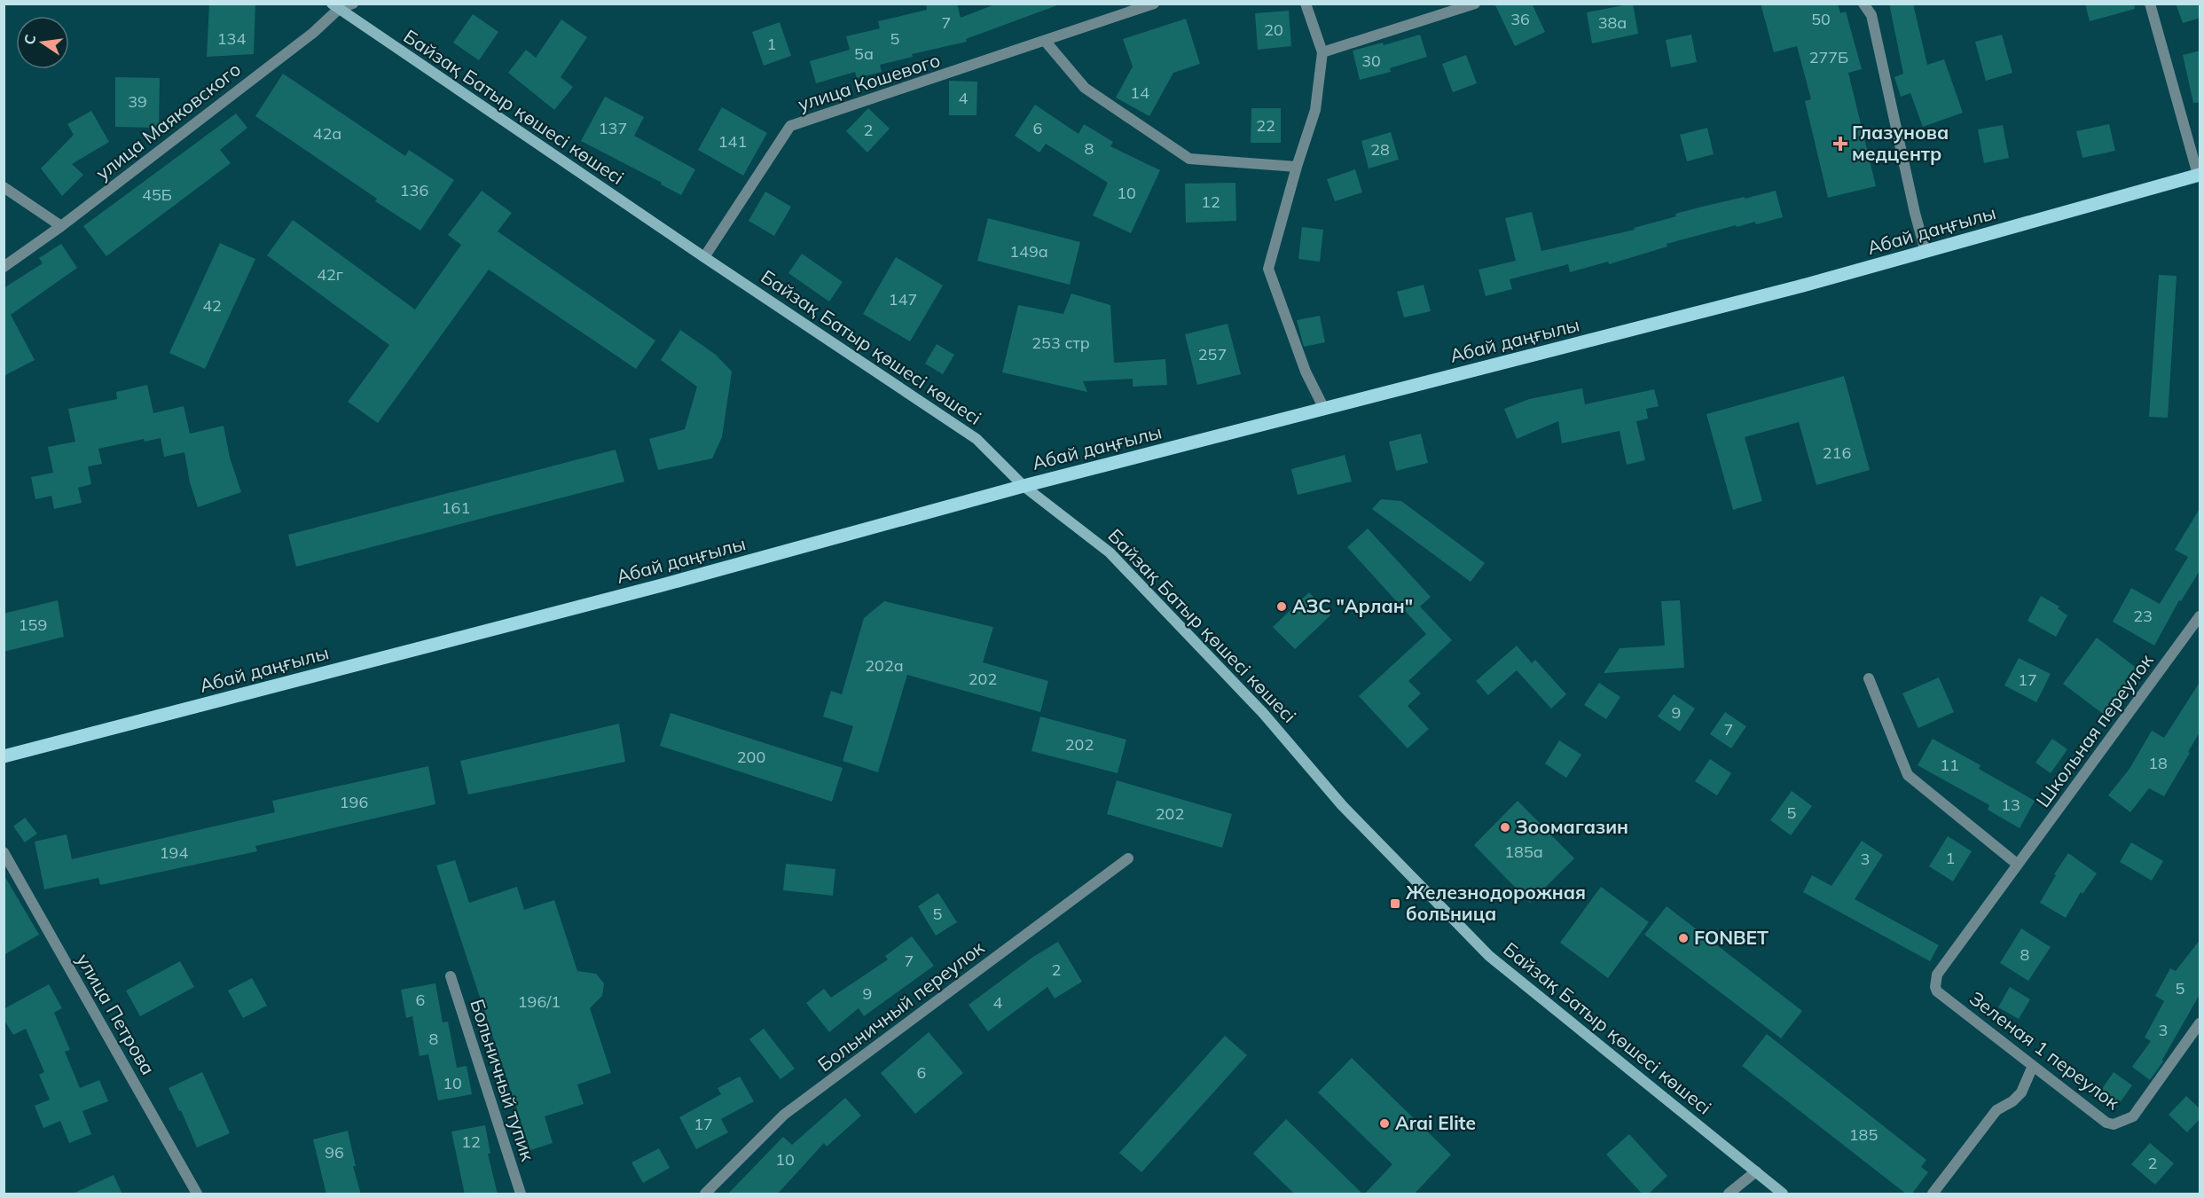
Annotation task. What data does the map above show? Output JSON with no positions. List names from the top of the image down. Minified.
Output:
{"streets":{"main road":["Байзақ Батыр қөшесі көшесі","Абай даңғылы"],"street":["улица Кошевого","улица Маяковского","Школьная переулок","Больничный переулок","улица Петрова","Зеленая 1 переулок","Больничный тупик"]},"crossings":[["улица Кошевого","Байзақ Батыр қөшесі көшесі"],["Байзақ Батыр қөшесі көшесі","улица Маяковского"],["Байзақ Батыр қөшесі көшесі","Абай даңғылы"],["Школьная переулок","Зеленая 1 переулок"]],"places":{"health":["Глазунова медцентр"],"other":["АЗС \"Арлан\"","Зоомагазин","FONBET","Arai Elite"],"transit":["Железнодорожная больница"]},"house_numbers":["36","50","7","38а","20","134","5","1","5а","277Б","30","14","4","39","22","137","6","2","42а","141","8","28","136","10","45Б","12","149а","42г","147","42","253 стр","257","216","161","23","159","202а","202","17","9","7","202","200","18","11","196","13","5","202","185а","194","1","3","5","8","7","2","5","9","6","196/1","4","3","8","6","10","17","185","12","96","10","2"],"north":"left"}
